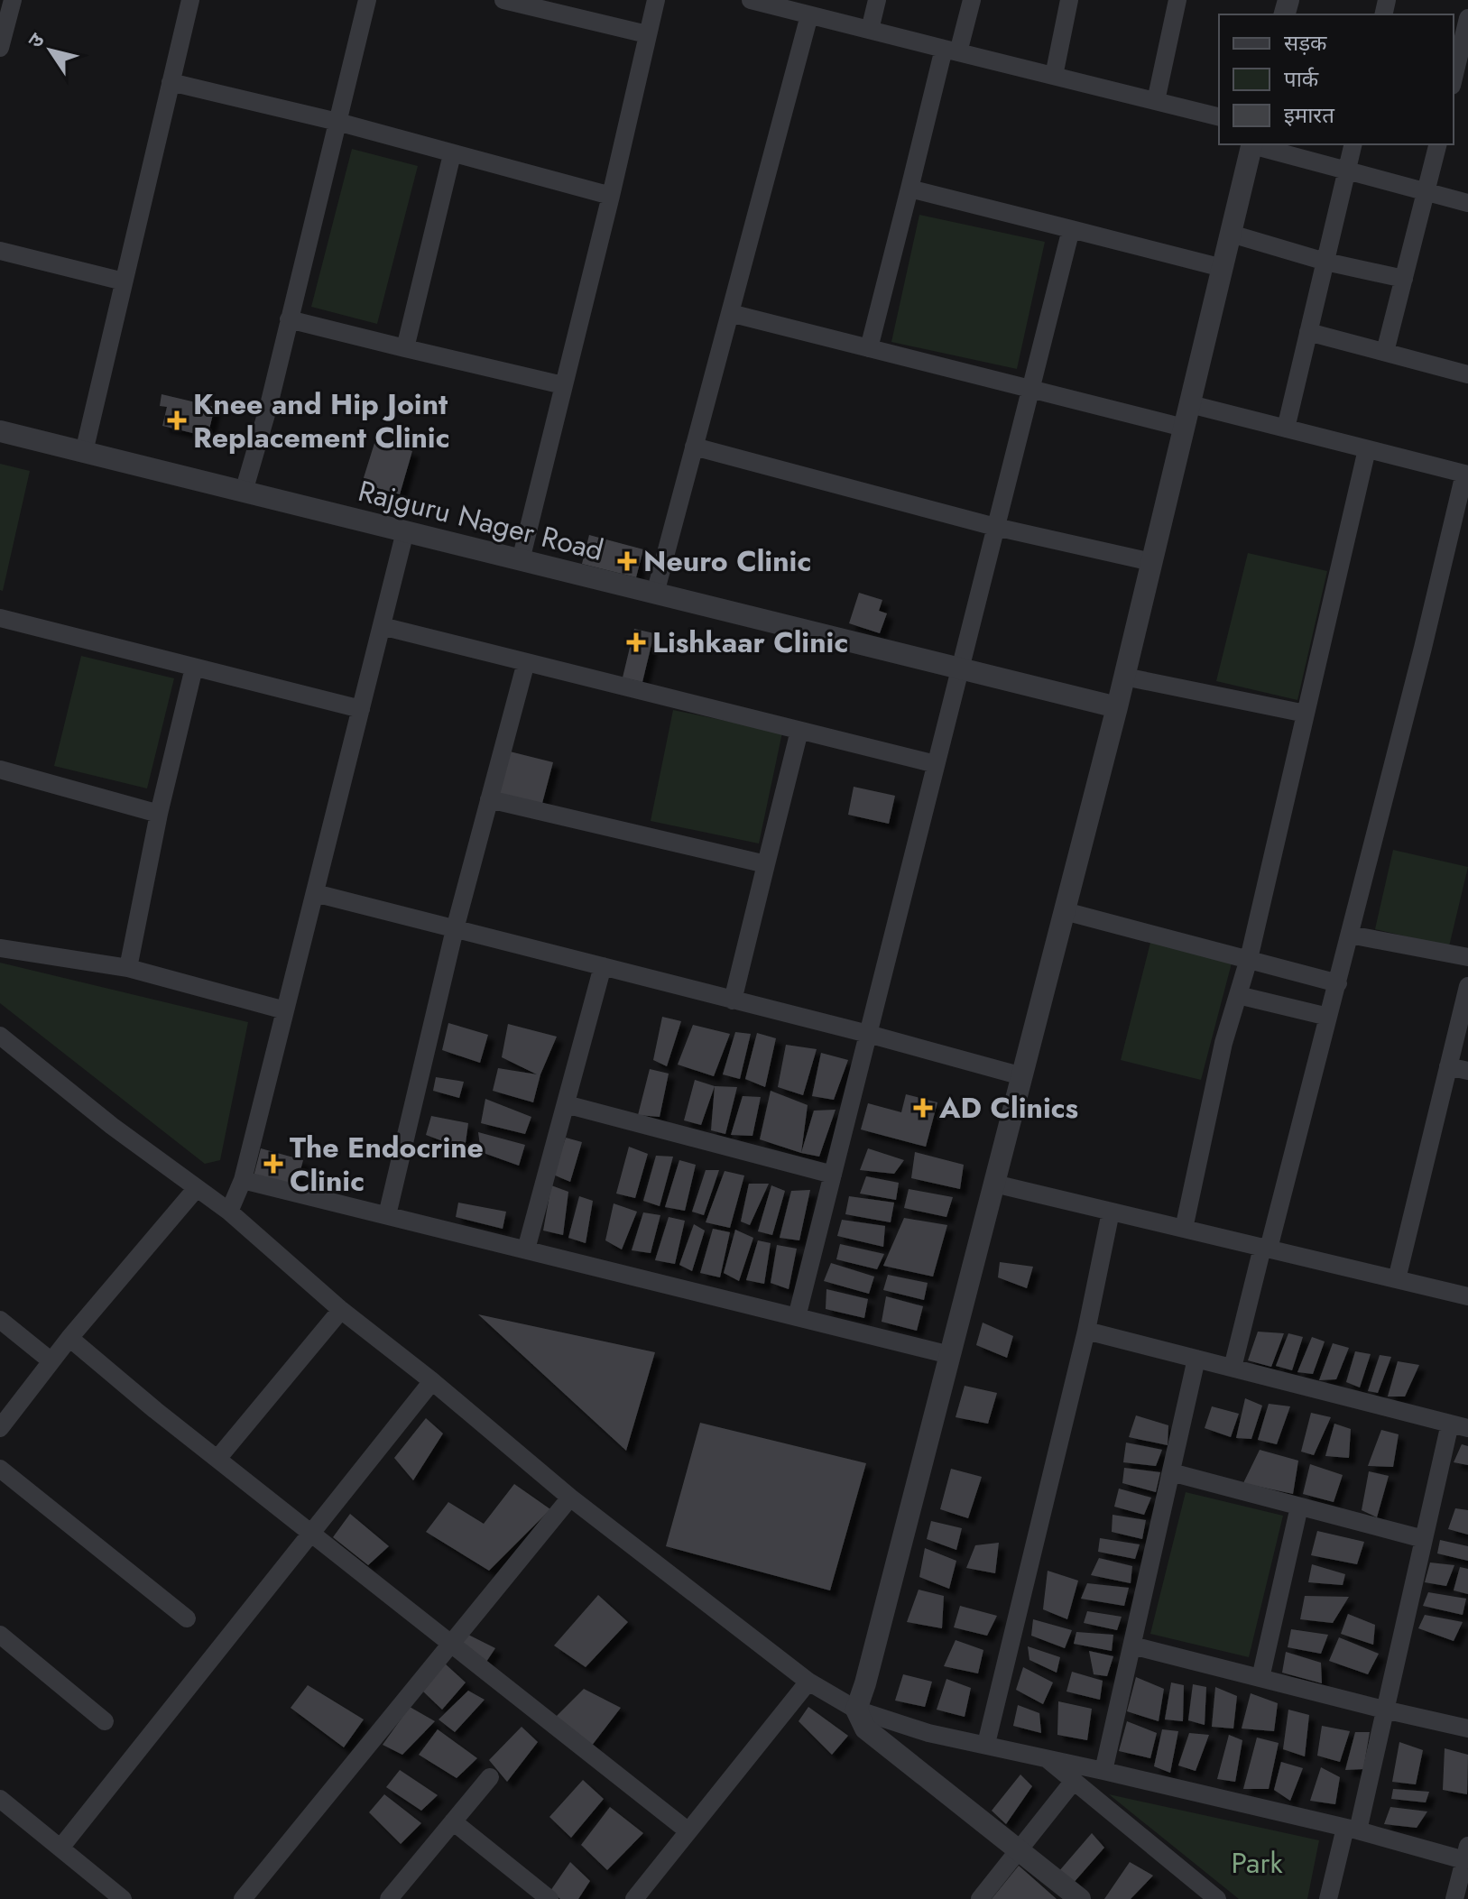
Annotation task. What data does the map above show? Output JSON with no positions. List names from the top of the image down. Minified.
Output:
{"streets":{"street":["Rajguru Nager Road"]},"parks":["Park"],"places":{"health":["Knee and Hip Joint Replacement Clinic","Neuro Clinic","Lishkaar Clinic","AD Clinics","The Endocrine Clinic"]},"legend":["सड़क","पार्क","इमारत"],"north":"top left"}
